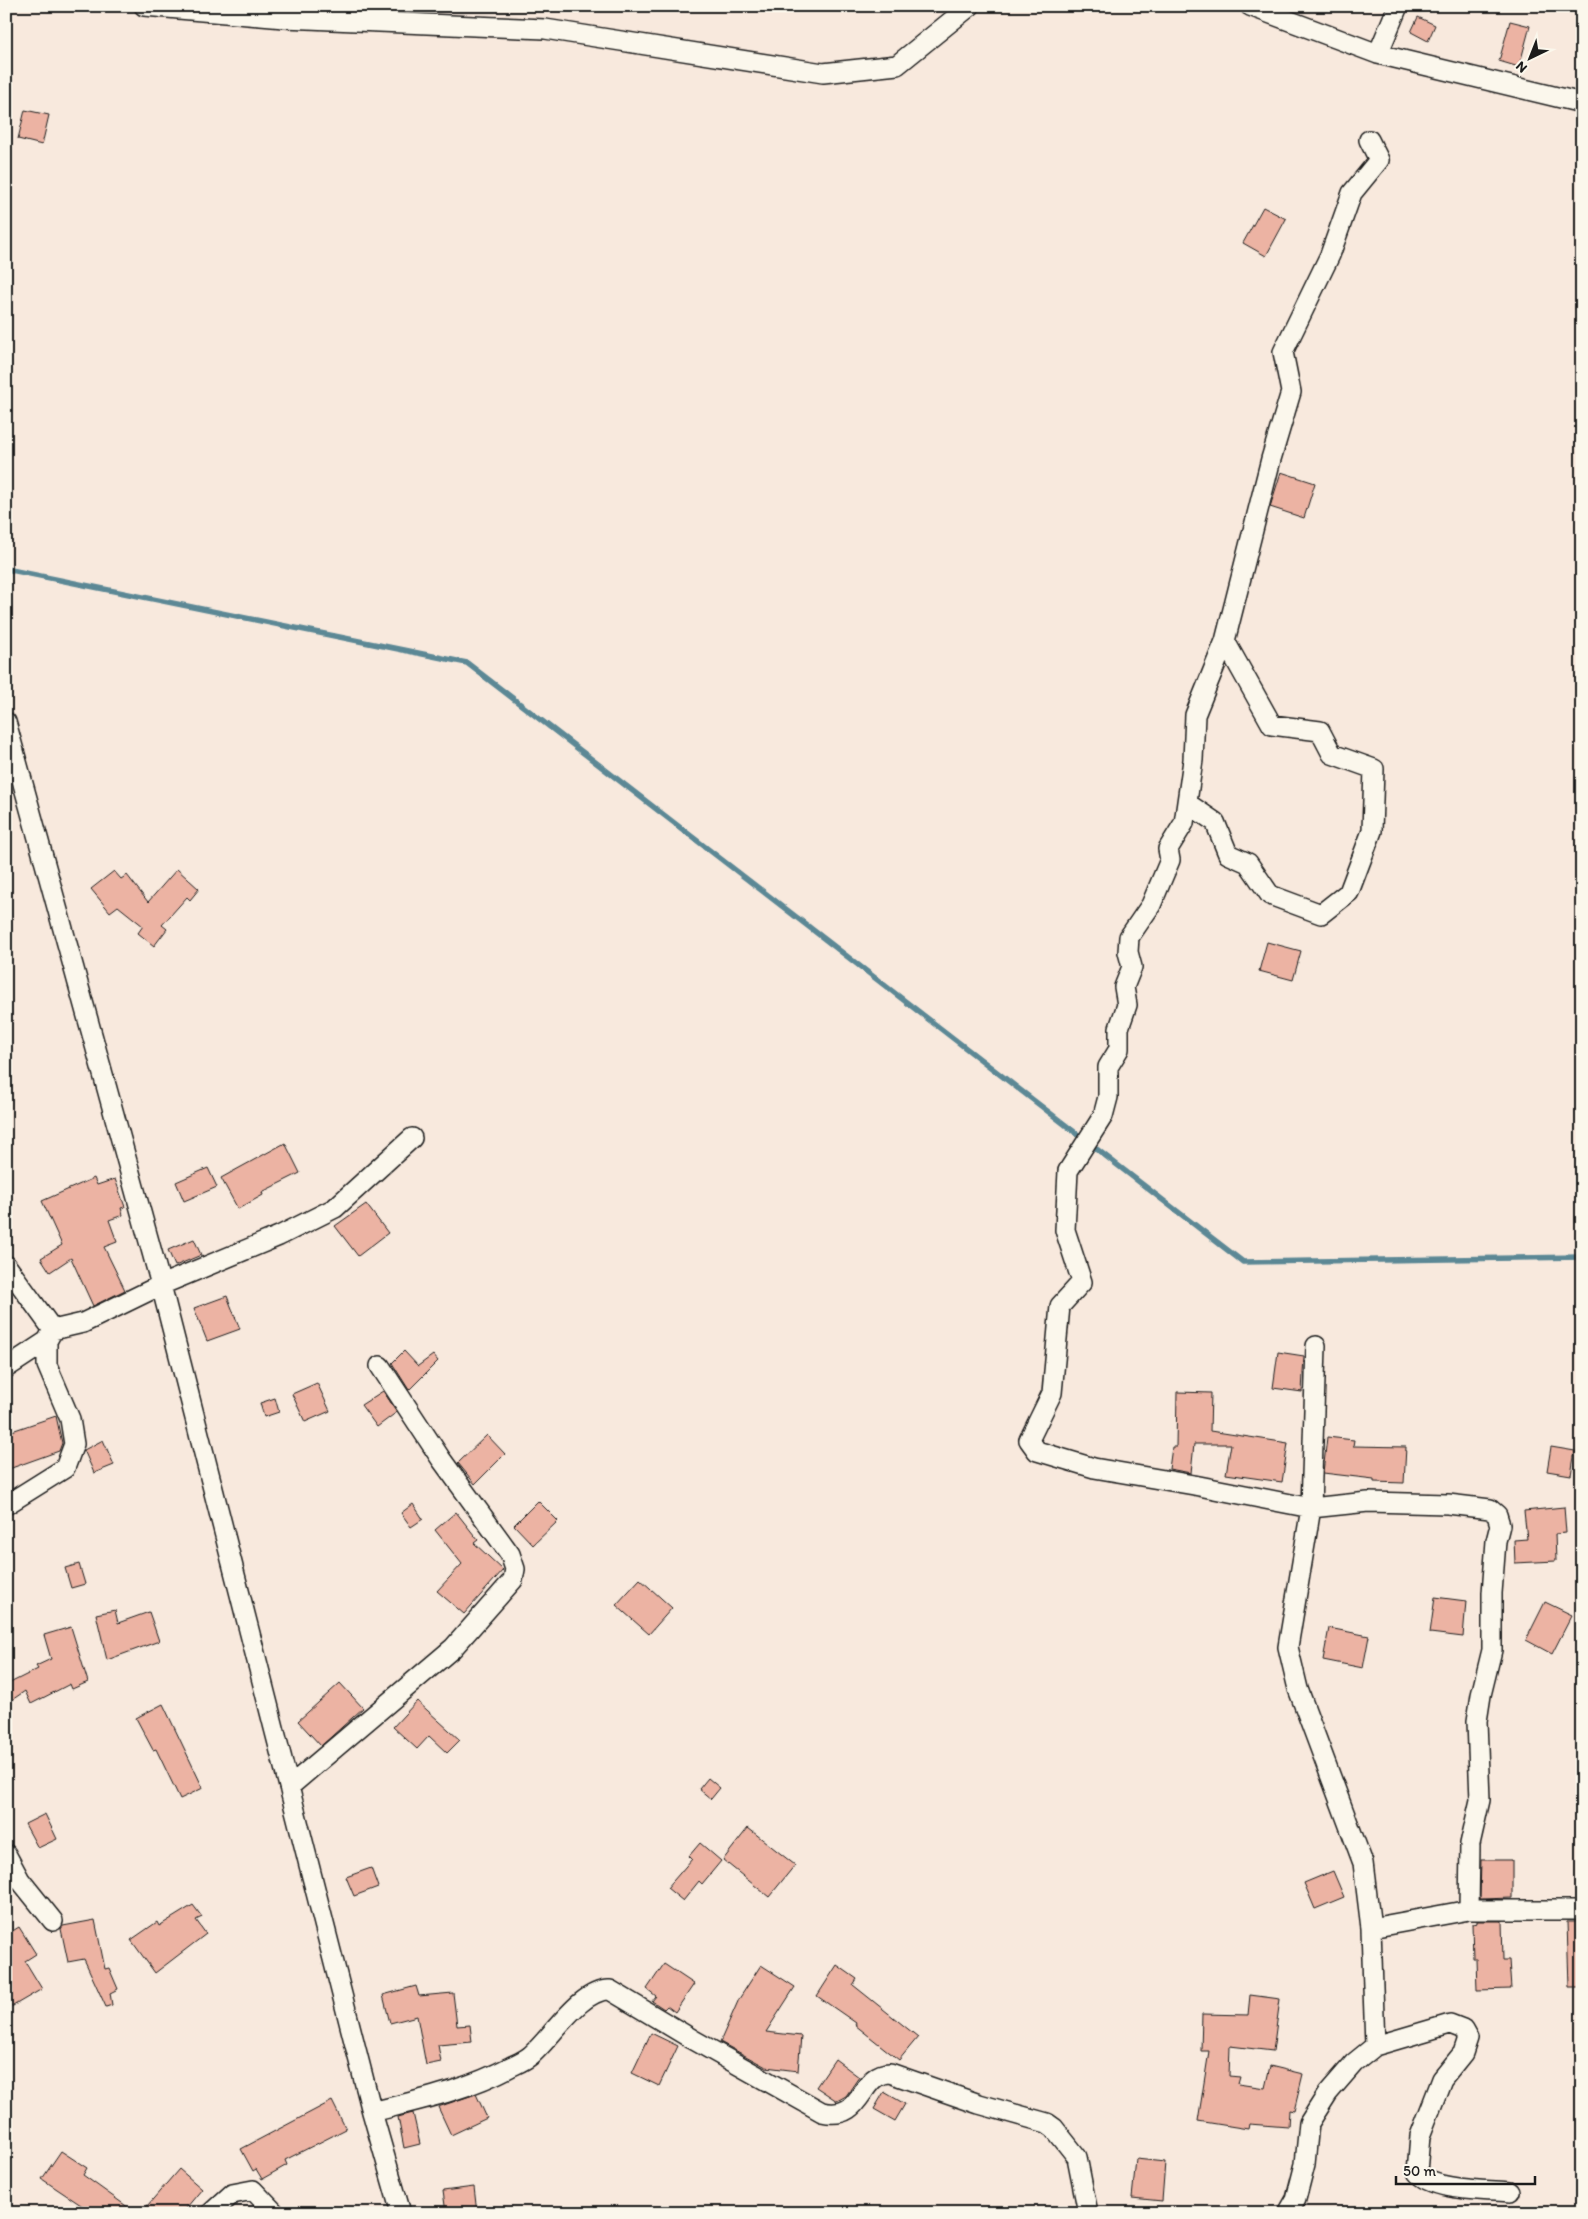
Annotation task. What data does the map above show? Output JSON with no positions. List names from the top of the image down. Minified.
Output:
{"scale_bar":"50 m","north":"bottom left"}
